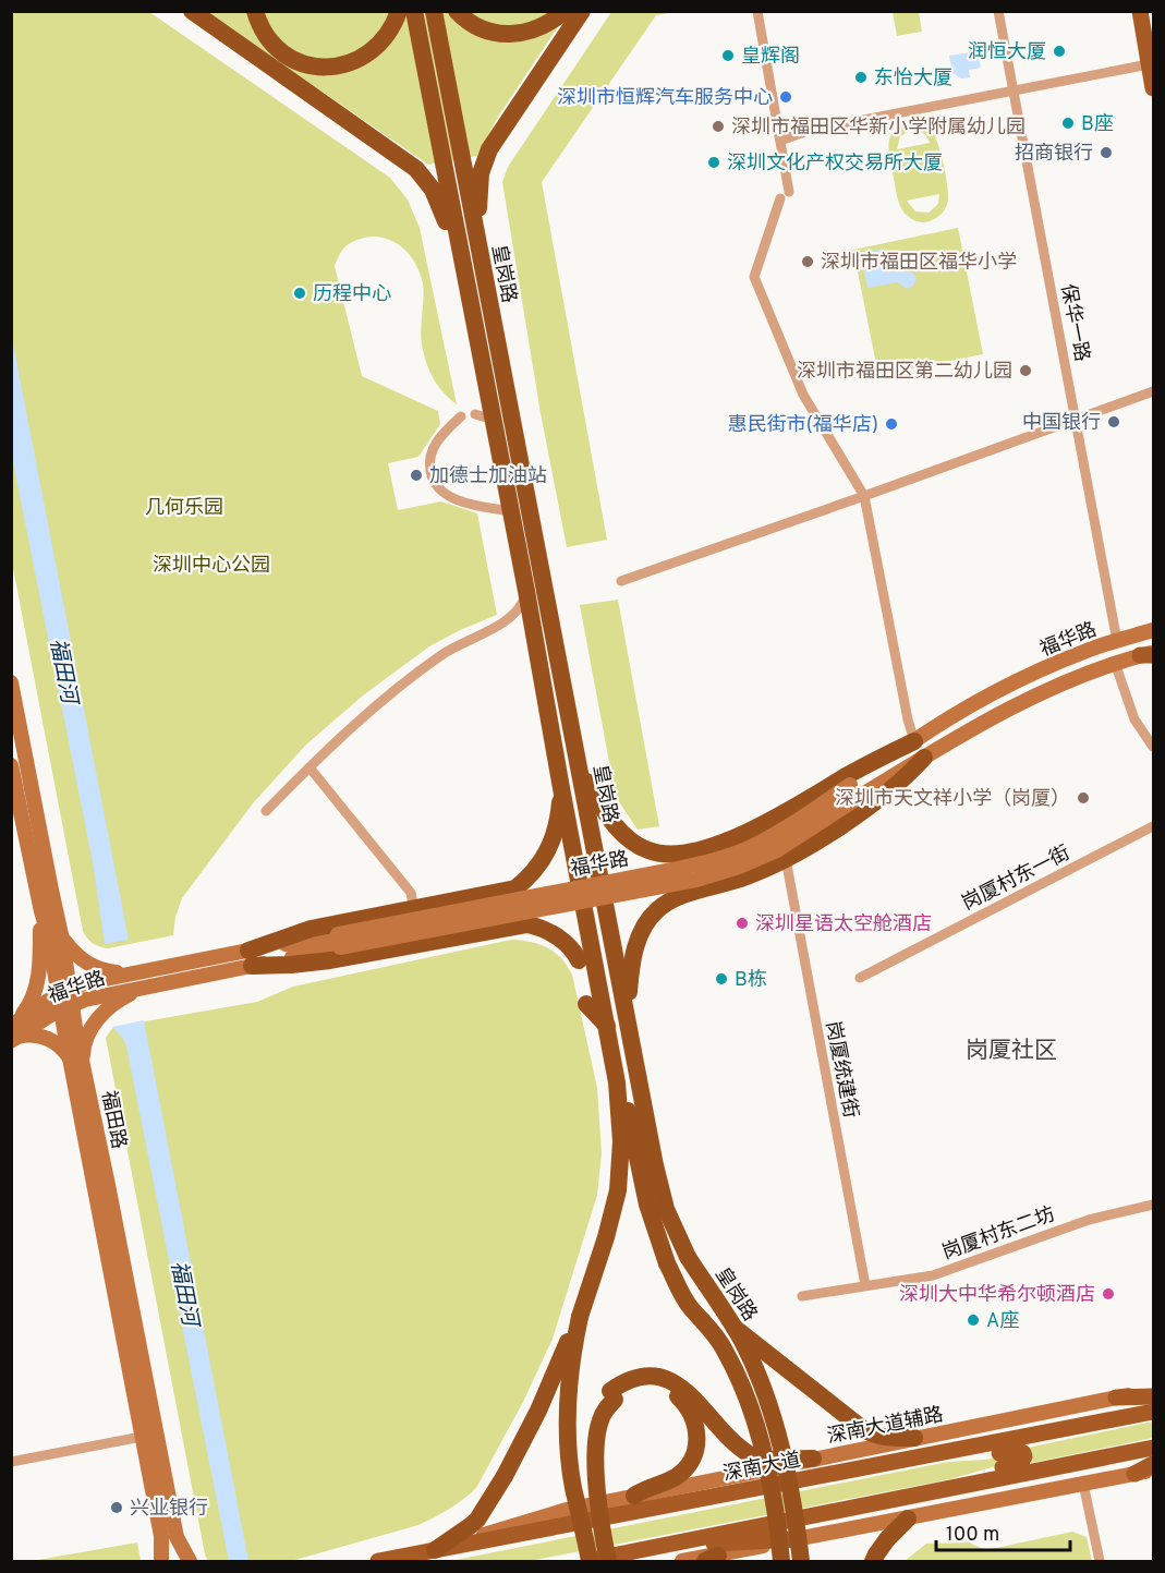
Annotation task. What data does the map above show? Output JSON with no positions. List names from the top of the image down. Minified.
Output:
{"streets":{"highway":["皇岗路"],"main road":["福华路","福田路","深南大道辅路","深南大道"],"street":["保华一路","岗厦村东一街","岗厦统建街","岗厦村东二坊"]},"crossings":[["保华一路","福华路"],["福华路","福田路"],["岗厦统建街","岗厦村东二坊"],["深南大道辅路","深南大道"]],"districts":["岗厦社区"],"water":["福田河"],"parks":["几何乐园","深圳中心公园"],"places":["润恒大厦","皇辉阁","东怡大厦","深圳市恒辉汽车服务中心","B座","深圳市福田区华新小学附属幼儿园","招商银行","深圳文化产权交易所大厦","深圳市福田区福华小学","历程中心","深圳市福田区第二幼儿园","中国银行","惠民街市(福华店)","加德士加油站","深圳市天文祥小学（岗厦）","深圳星语太空舱酒店","B栋","深圳大中华希尔顿酒店","A座","兴业银行"],"scale_bar":"100 m"}
